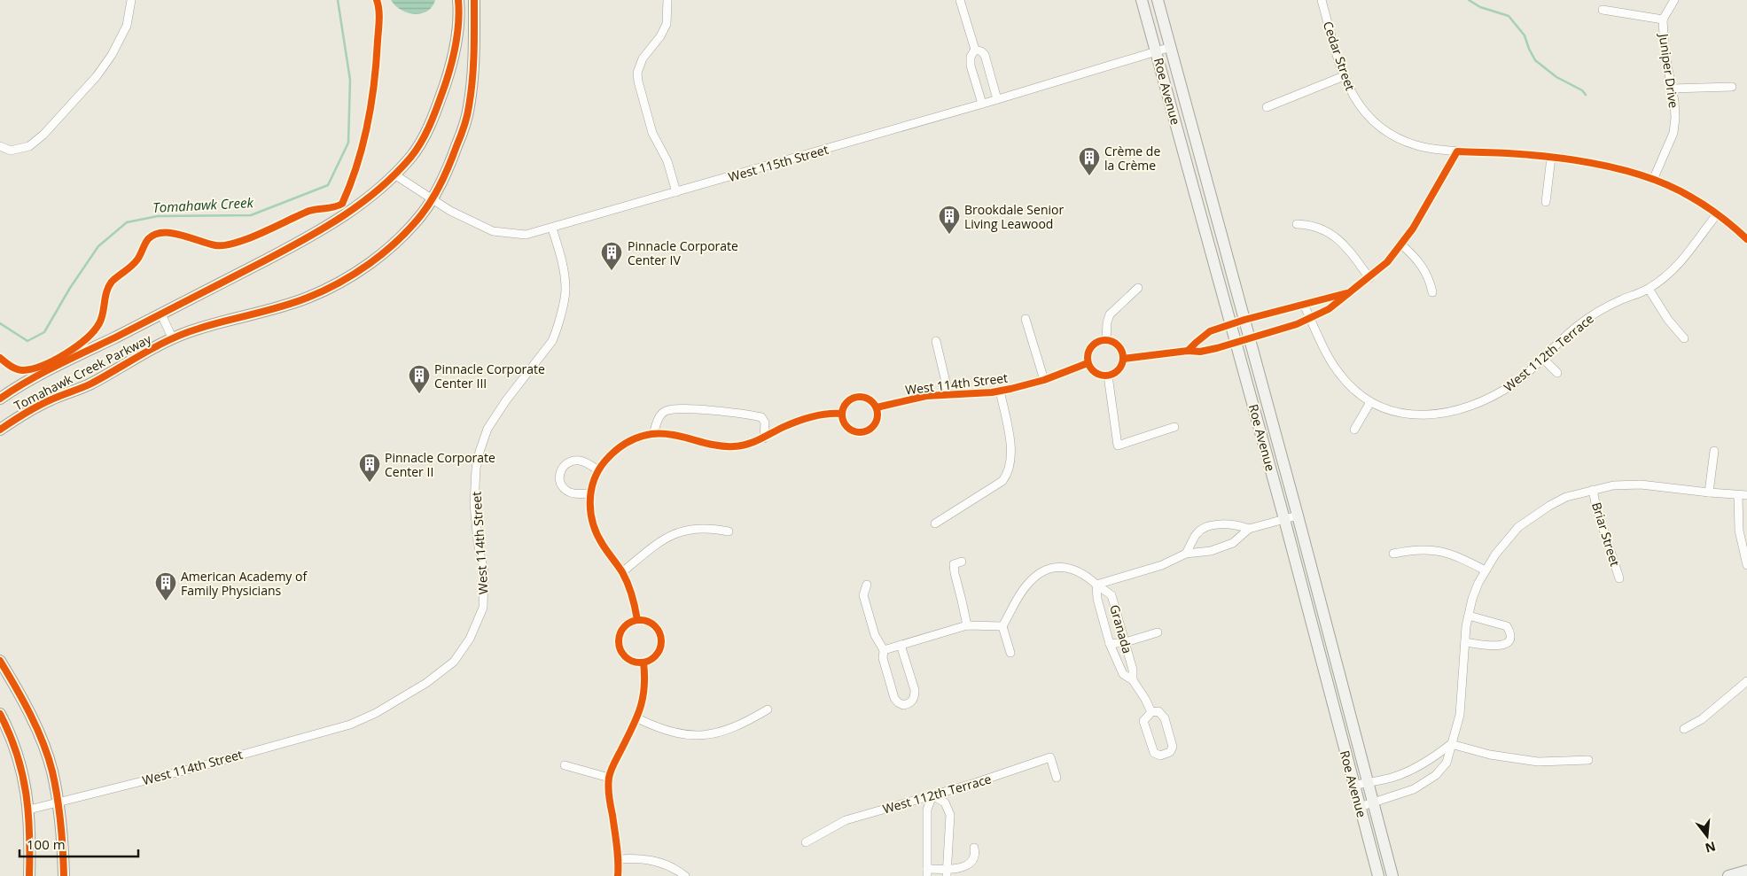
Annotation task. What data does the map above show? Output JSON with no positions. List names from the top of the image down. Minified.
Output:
{"streets":{"main road":["Roe Avenue","Tomahawk Creek Parkway"],"street":["Cedar Street","Juniper Drive","West 115th Street","West 112th Terrace","West 114th Street","Briar Street","Granada"]},"crossings":[["Roe Avenue","West 115th Street"],["West 115th Street","Tomahawk Creek Parkway"],["West 115th Street","West 114th Street"]],"water":["Tomahawk Creek"],"places":{"building":["Crème de la Crème","Brookdale Senior Living Leawood","Pinnacle Corporate Center IV","Pinnacle Corporate Center III","Pinnacle Corporate Center II","American Academy of Family Physicians"]},"scale_bar":"100 m","north":"bottom"}
